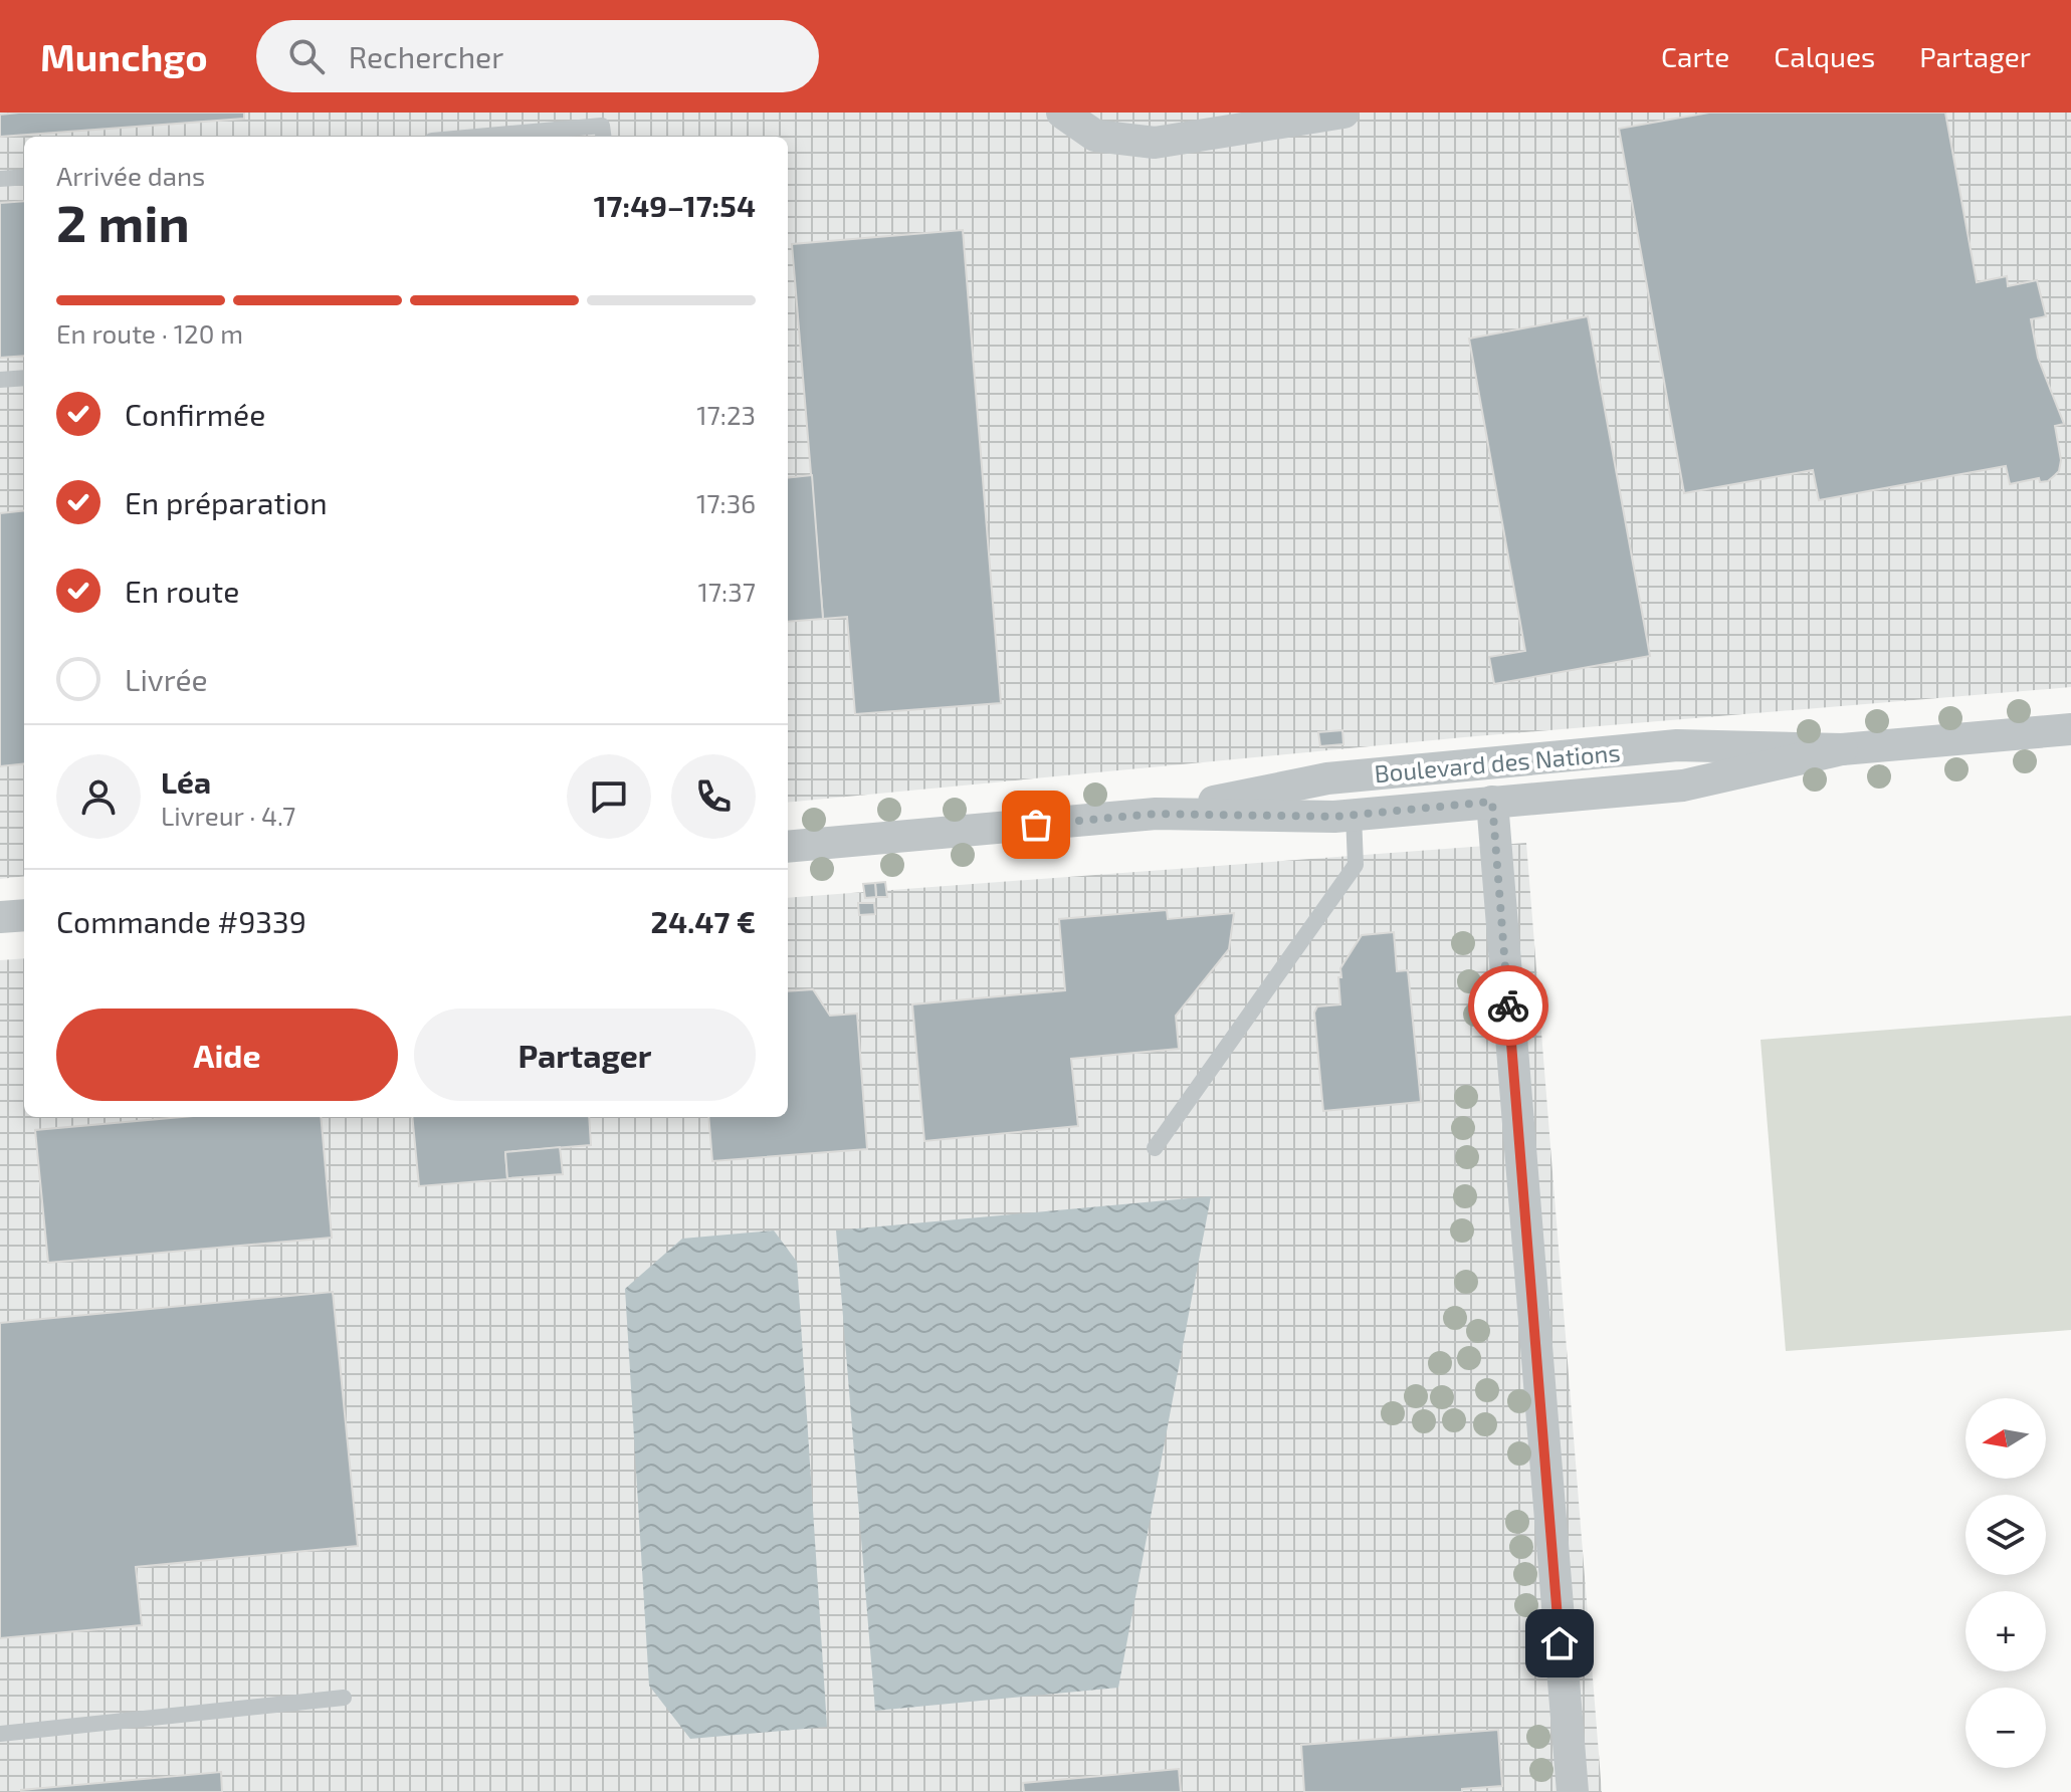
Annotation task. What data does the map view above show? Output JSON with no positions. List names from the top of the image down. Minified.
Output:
{"streets":{"street":["Boulevard des Nations"]},"north":"left","page":{"header":"Munchgo","search":"Rechercher","nav":["Carte","Calques","Partager"],"heading":["2 min","Arrivée dans","17:49–17:54"],"panel":["Léa","Livreur · 4.7","Commande #9339","24.47 €"],"bar":"En route · 120 m","list":[["Confirmée","17:23"],["En préparation","17:36"],["En route","17:37"],"Livrée"],"buttons":["Aide","Partager"],"map_buttons":["+","−"]}}
